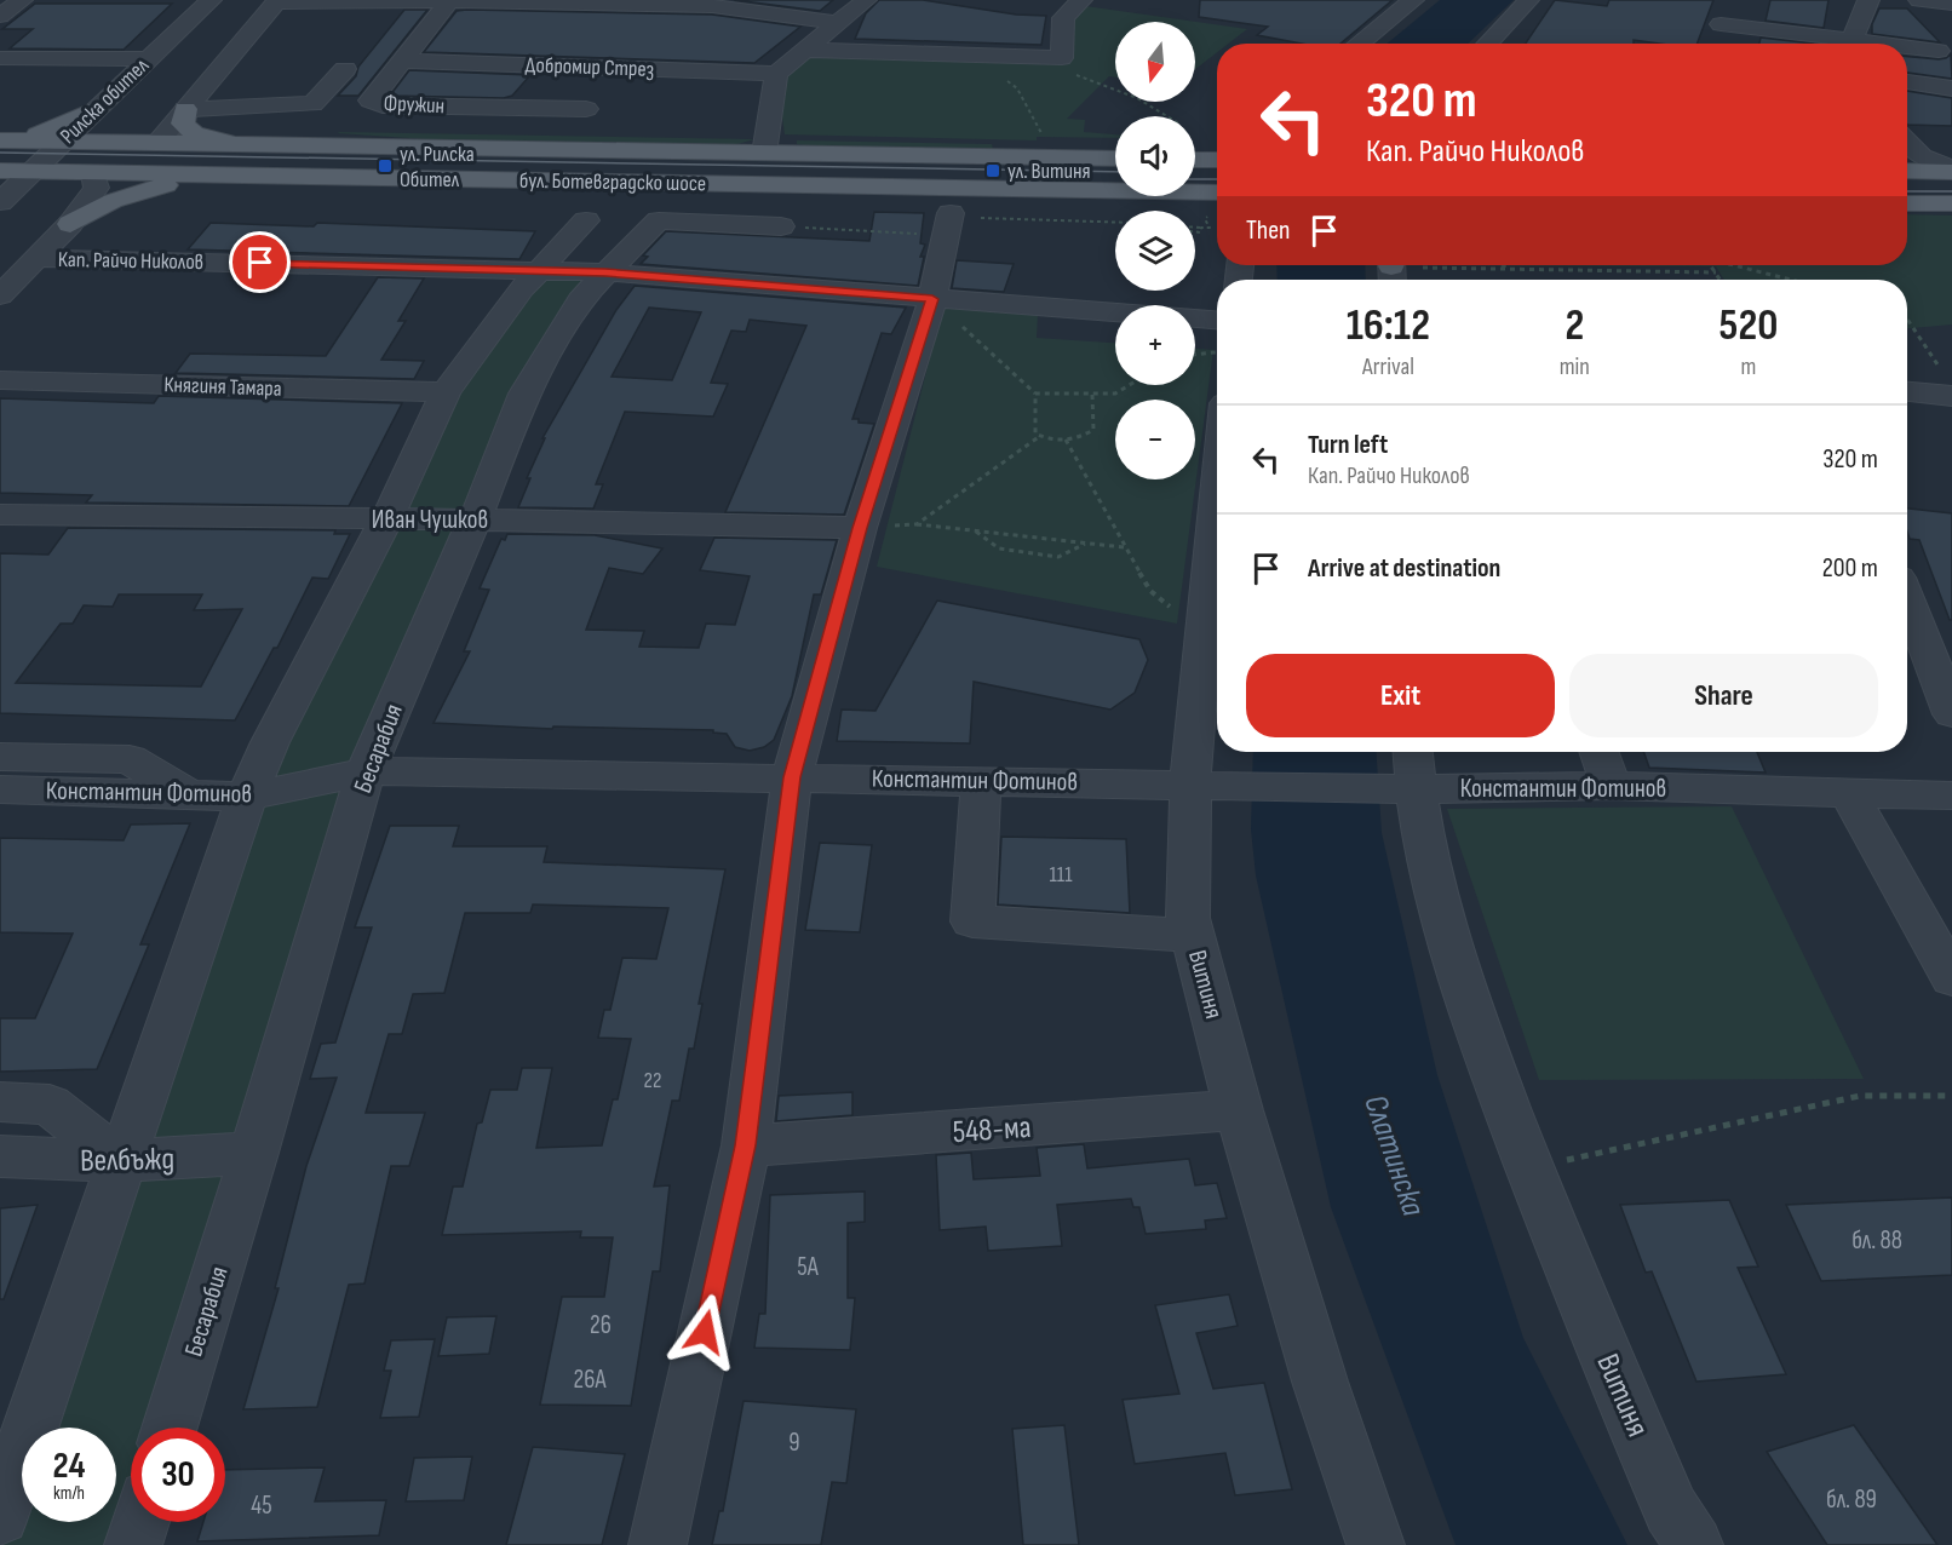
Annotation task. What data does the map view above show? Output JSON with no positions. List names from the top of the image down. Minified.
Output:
{"streets":{"main road":["бул. Ботевградско шосе"],"street":["Добромир Стрез","Рилска обител","Фружин","Кап. Райчо Николов","Княгиня Тамара","Иван Чушков","Бесарабия","Константин Фотинов","Витиня","548-ма","Велбъжд"]},"crossings":[["Добромир Стрез","Фружин"],["Рилска обител","бул. Ботевградско шосе"],["Рилска обител","Кап. Райчо Николов"],["Кап. Райчо Николов","Бесарабия"],["Иван Чушков","Бесарабия"],["Бесарабия","Константин Фотинов"],["Бесарабия","Велбъжд"],["Константин Фотинов","Витиня"],["Витиня","548-ма"]],"water":["Слатинска"],"places":{"transit":["ул. Рилска Обител","ул. Витиня"]},"house_numbers":["111","22","бл. 88","5А","26","26А","9","бл. 89","45"],"north":"bottom","page":{"map_buttons":["+","−"],"turn":["320 m","Кап. Райчо Николов"],"then":"Then","eta":["16:12","Arrival","2","min","520","m"],"list":[{"name":"Turn left","note":"Кап. Райчо Николов","value":"320 m"},{"name":"Arrive at destination","value":"200 m"}],"buttons":["Exit","Share"],"speed":"24 km/h","limit":"30"}}
